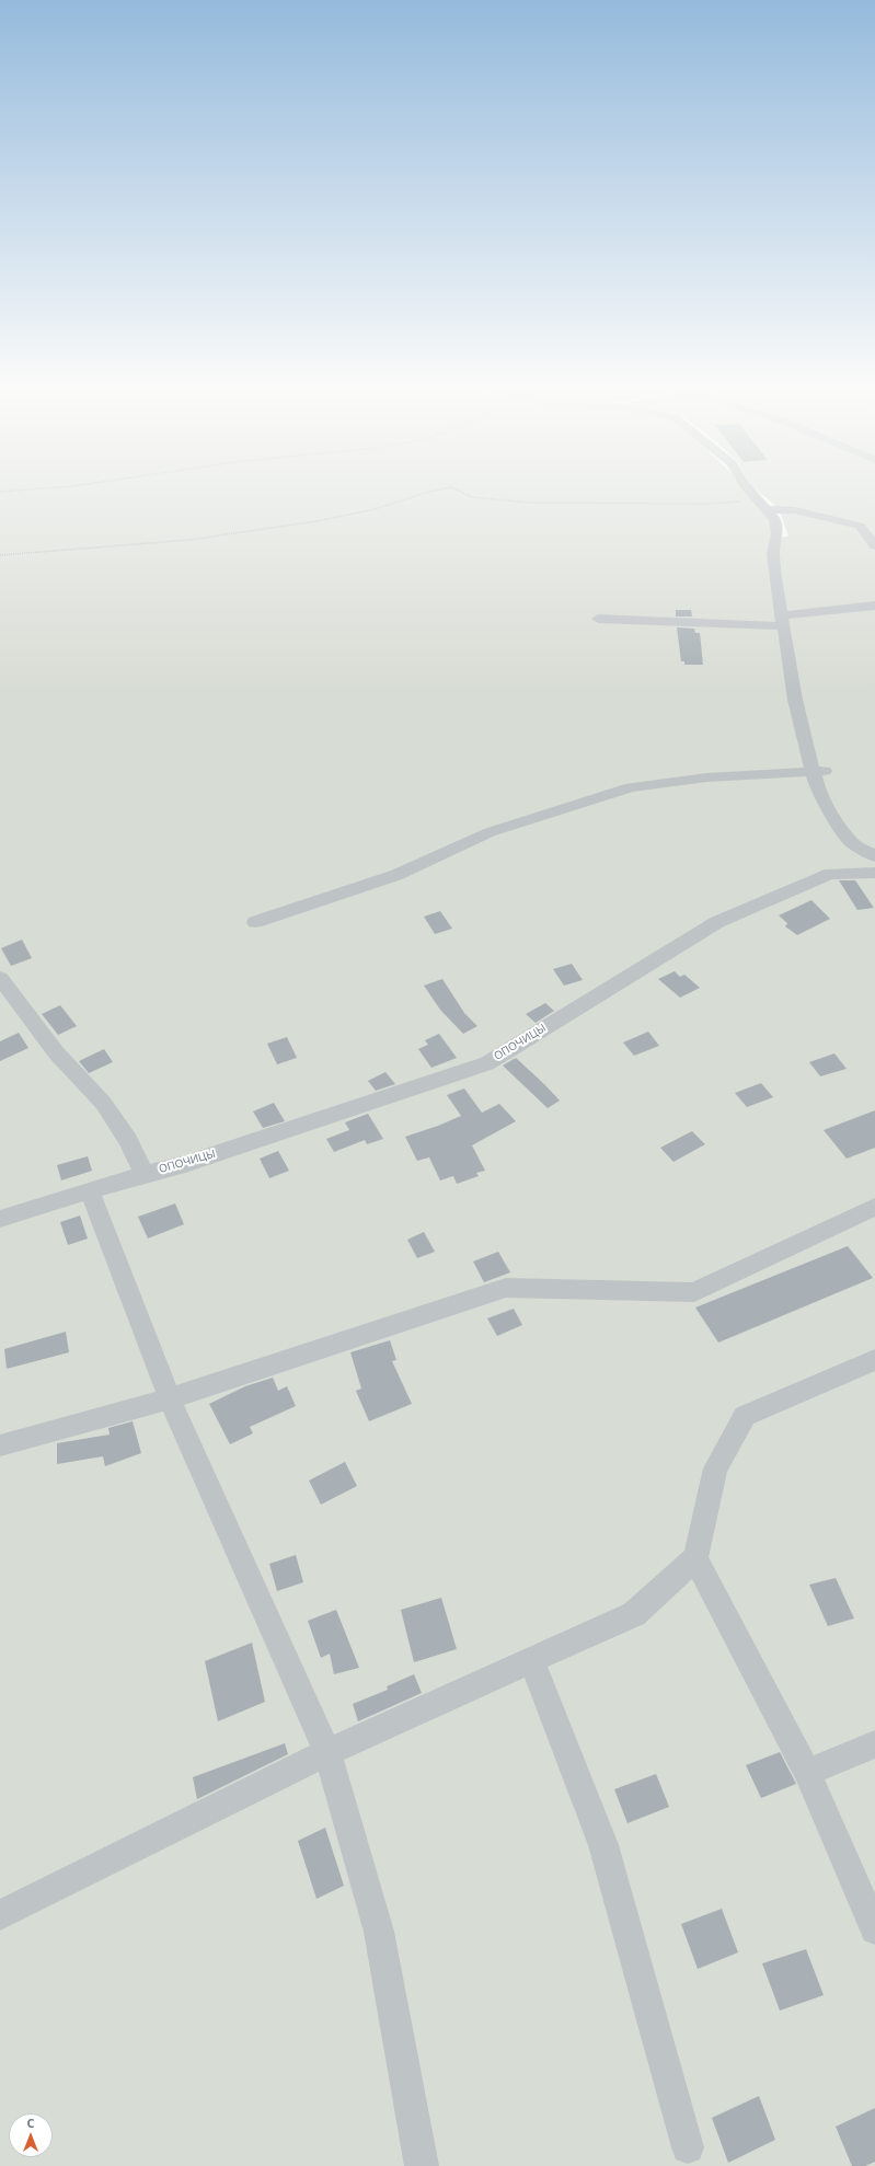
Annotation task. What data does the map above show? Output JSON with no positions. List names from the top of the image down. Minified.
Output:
{"streets":{"street":["ОПОЧИЦЫ"]},"north":"top"}
